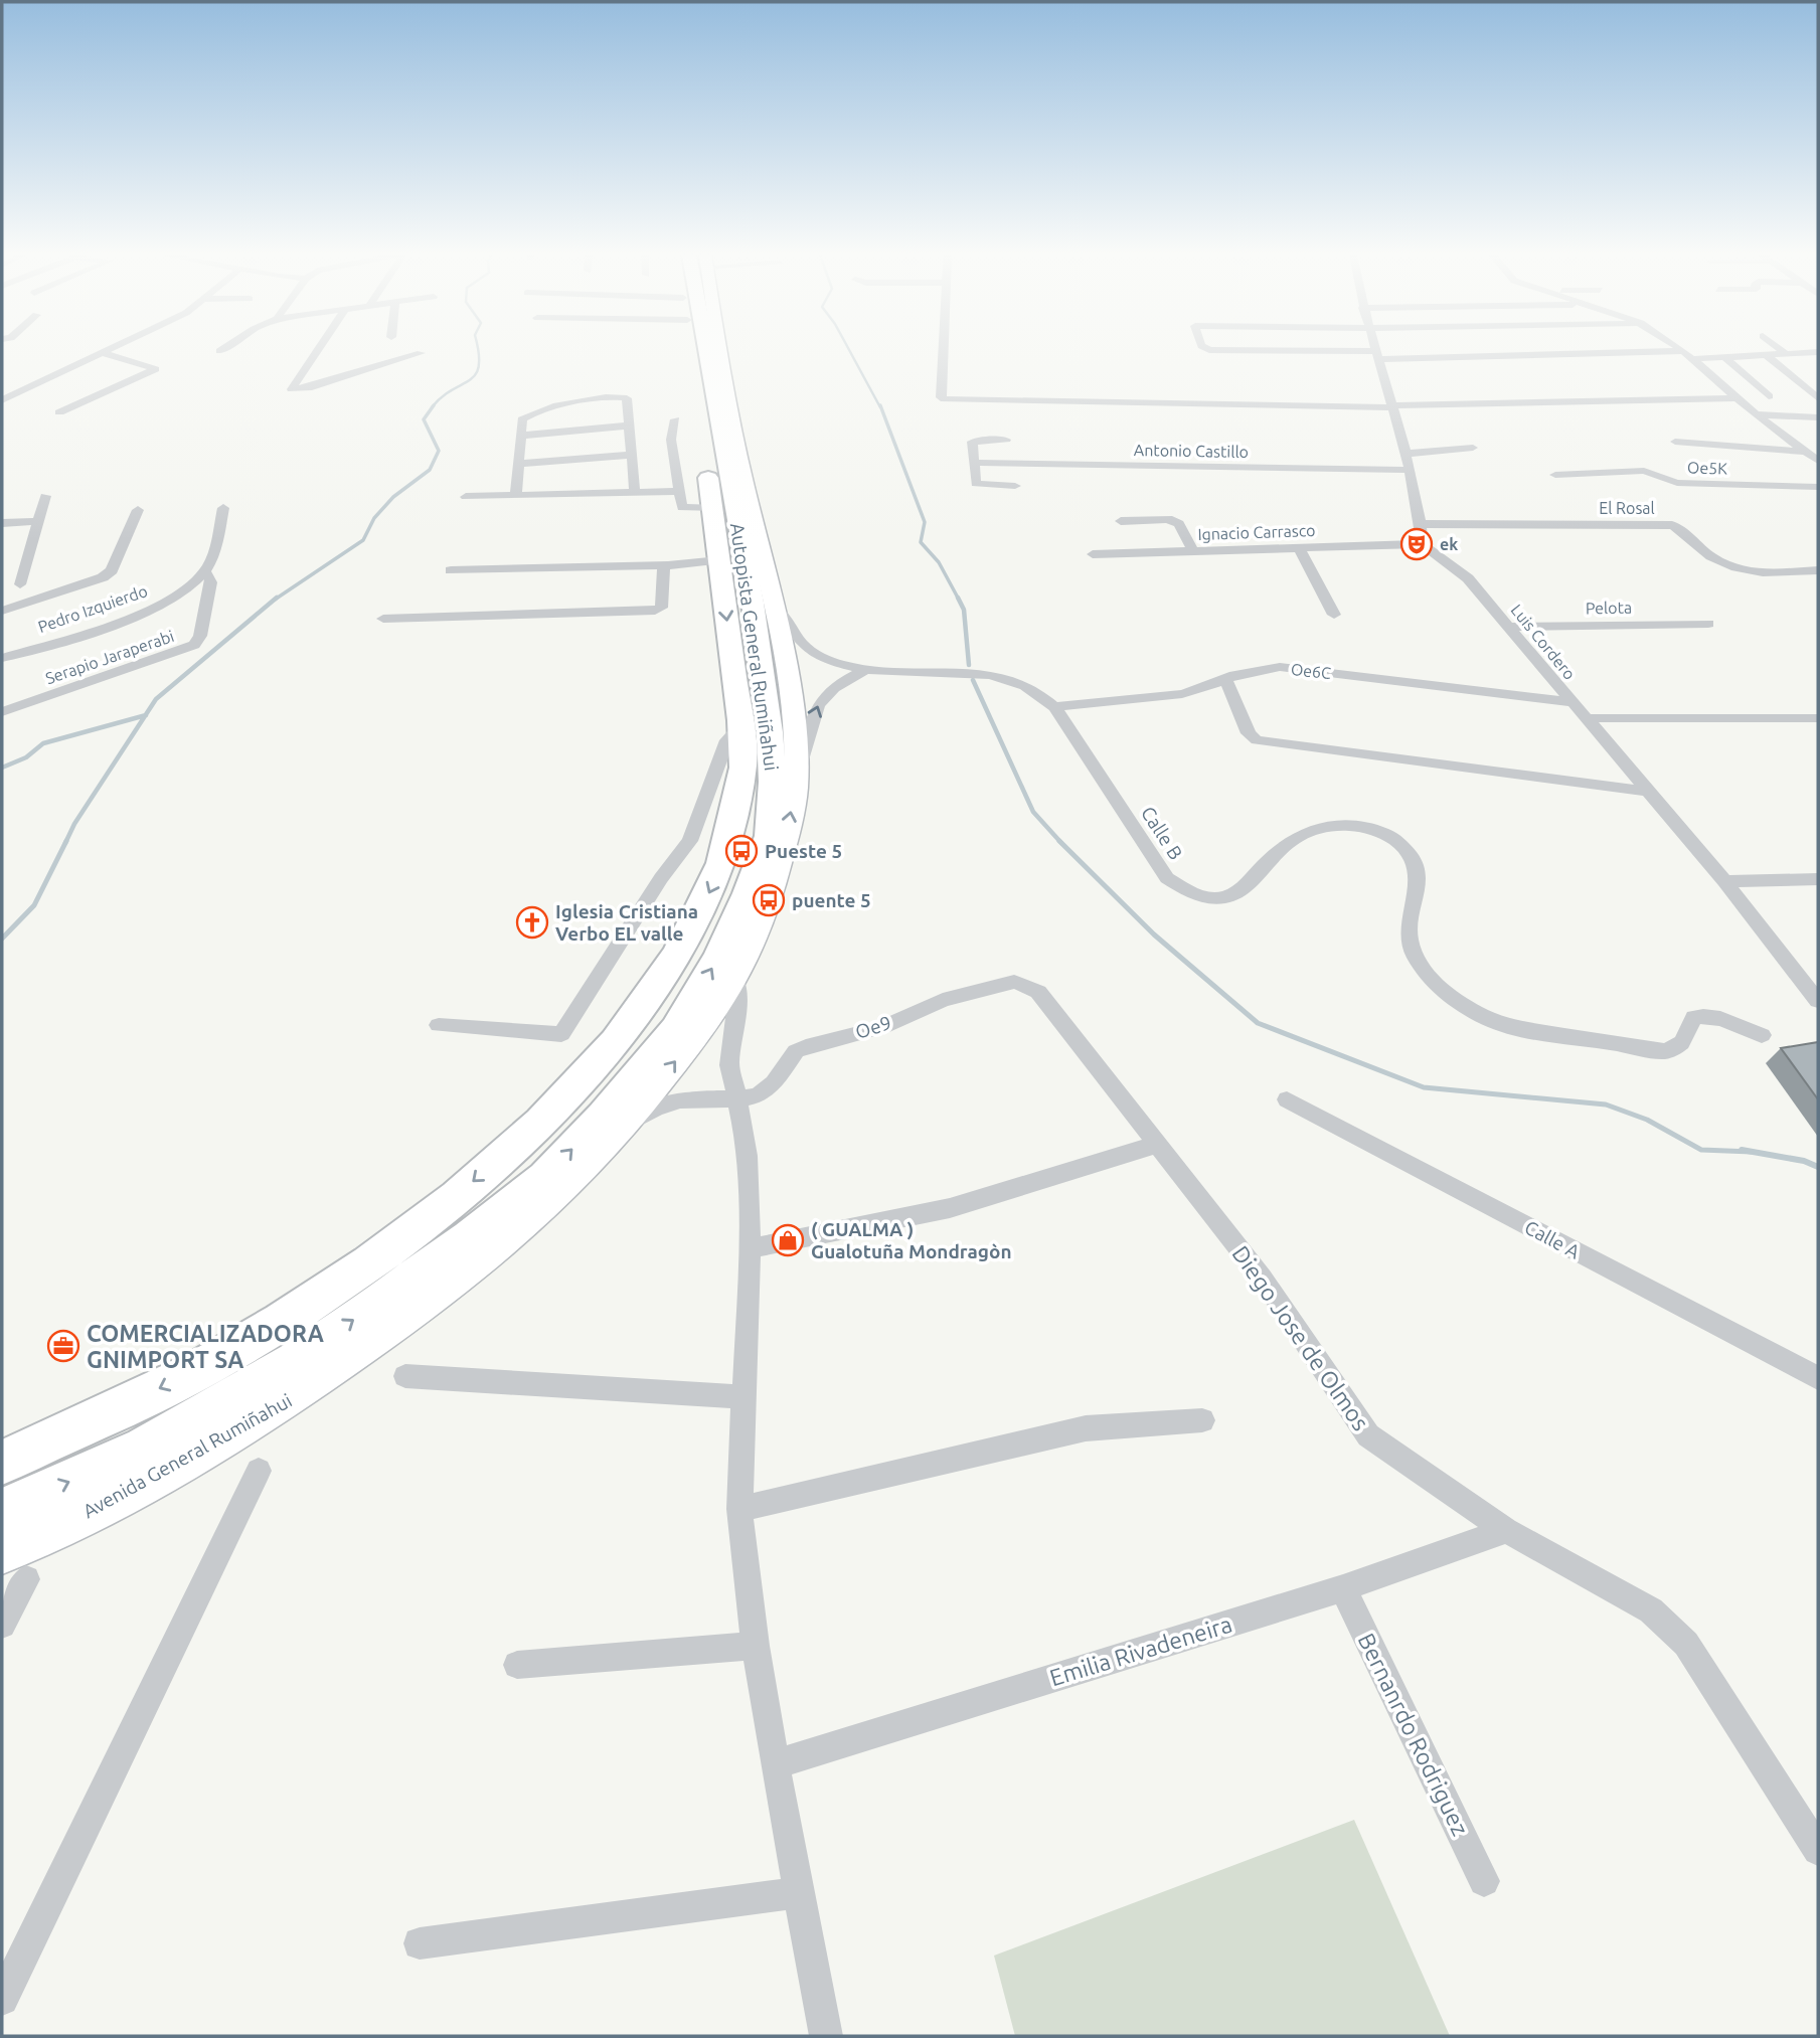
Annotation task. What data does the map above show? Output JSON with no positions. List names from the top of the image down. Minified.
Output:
{"streets":{"highway":["Autopista General Rumiñahui"],"main road":["Avenida General Rumiñahui"],"street":["Antonio Castillo","Oe5K","El Rosal","Ignacio Carrasco","Pelota","Pedro Izquierdo","Luis Cordero","Serapio Jaraperabi","Oe6C","Calle B","Oe9","Calle A","Diego Jose de Olmos","Emilia Rivadeneira","Bernanrdo Rodriguez"]},"crossings":[["Ignacio Carrasco","Luis Cordero"],["Pelota","Luis Cordero"],["Pedro Izquierdo","Serapio Jaraperabi"],["Luis Cordero","Oe6C"],["Oe6C","Calle B"],["Calle B","Avenida General Rumiñahui"],["Oe9","Diego Jose de Olmos"],["Diego Jose de Olmos","Emilia Rivadeneira"],["Emilia Rivadeneira","Bernanrdo Rodriguez"]],"places":{"theatre":["ek"],"bus stop":["Pueste 5","puente 5"],"church":["Iglesia Cristiana Verbo EL valle"],"shop":["( GUALMA ) Gualotuña Mondragòn"],"office":["COMERCIALIZADORA GNIMPORT SA"]}}
